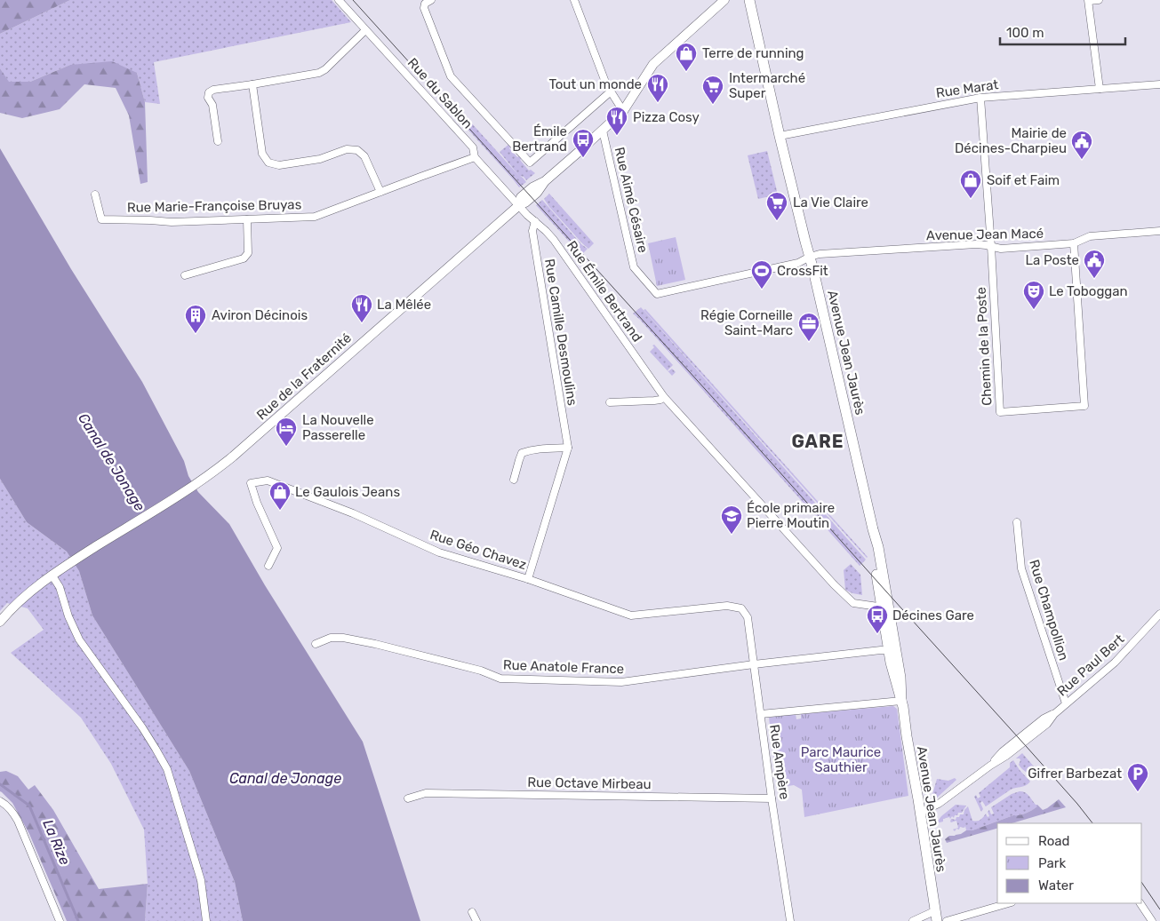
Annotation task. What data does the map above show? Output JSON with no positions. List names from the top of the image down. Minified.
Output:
{"streets":{"main road":["Avenue Jean Jaurès"],"street":["Rue Marat","Rue du Sablon","Rue Aimé Césaire","Rue Marie-Françoise Bruyas","Avenue Jean Macé","Rue Émile Bertrand","Rue Camille Desmoulins","Chemin de la Poste","Rue de la Fraternité","Rue Géo Chavez","Rue Champollion","Rue Paul Bert","Rue Anatole France","Rue Ampère","Rue Octave Mirbeau"]},"crossings":[["Rue Marat","Avenue Jean Jaurès"],["Rue du Sablon","Rue Marie-Françoise Bruyas"],["Rue du Sablon","Rue Émile Bertrand"],["Rue du Sablon","Rue de la Fraternité"],["Rue Aimé Césaire","Avenue Jean Macé"],["Rue Aimé Césaire","Avenue Jean Jaurès"],["Rue Aimé Césaire","Rue de la Fraternité"],["Avenue Jean Macé","Chemin de la Poste"],["Avenue Jean Macé","Avenue Jean Jaurès"],["Rue Émile Bertrand","Rue Camille Desmoulins"],["Rue Émile Bertrand","Avenue Jean Jaurès"],["Rue Émile Bertrand","Rue de la Fraternité"],["Rue Camille Desmoulins","Rue Géo Chavez"],["Avenue Jean Jaurès","Rue Paul Bert"],["Avenue Jean Jaurès","Rue Anatole France"],["Rue Géo Chavez","Rue Ampère"],["Rue Champollion","Rue Paul Bert"],["Rue Anatole France","Rue Ampère"],["Rue Ampère","Rue Octave Mirbeau"]],"districts":["GARE"],"water":["Canal de Jonage","La Rize"],"parks":["Parc Maurice Sauthier"],"places":{"shop":["Terre de running","Soif et Faim","Le Gaulois Jeans"],"restaurant":["Tout un monde","Pizza Cosy","La Mêlée"],"supermarket":["Intermarché Super","La Vie Claire"],"bus stop":["Émile Bertrand","Décines Gare"],"public building":["Mairie de Décines-Charpieu","La Poste"],"sports":["CrossFit"],"theatre":["Le Toboggan"],"building":["Aviron Décinois"],"office":["Régie Corneille Saint-Marc"],"hotel":["La Nouvelle Passerelle"],"school or university":["École primaire Pierre Moutin"],"parking":["Gifrer Barbezat"]},"legend":["Road","Park","Water"],"scale_bar":"100 m"}
